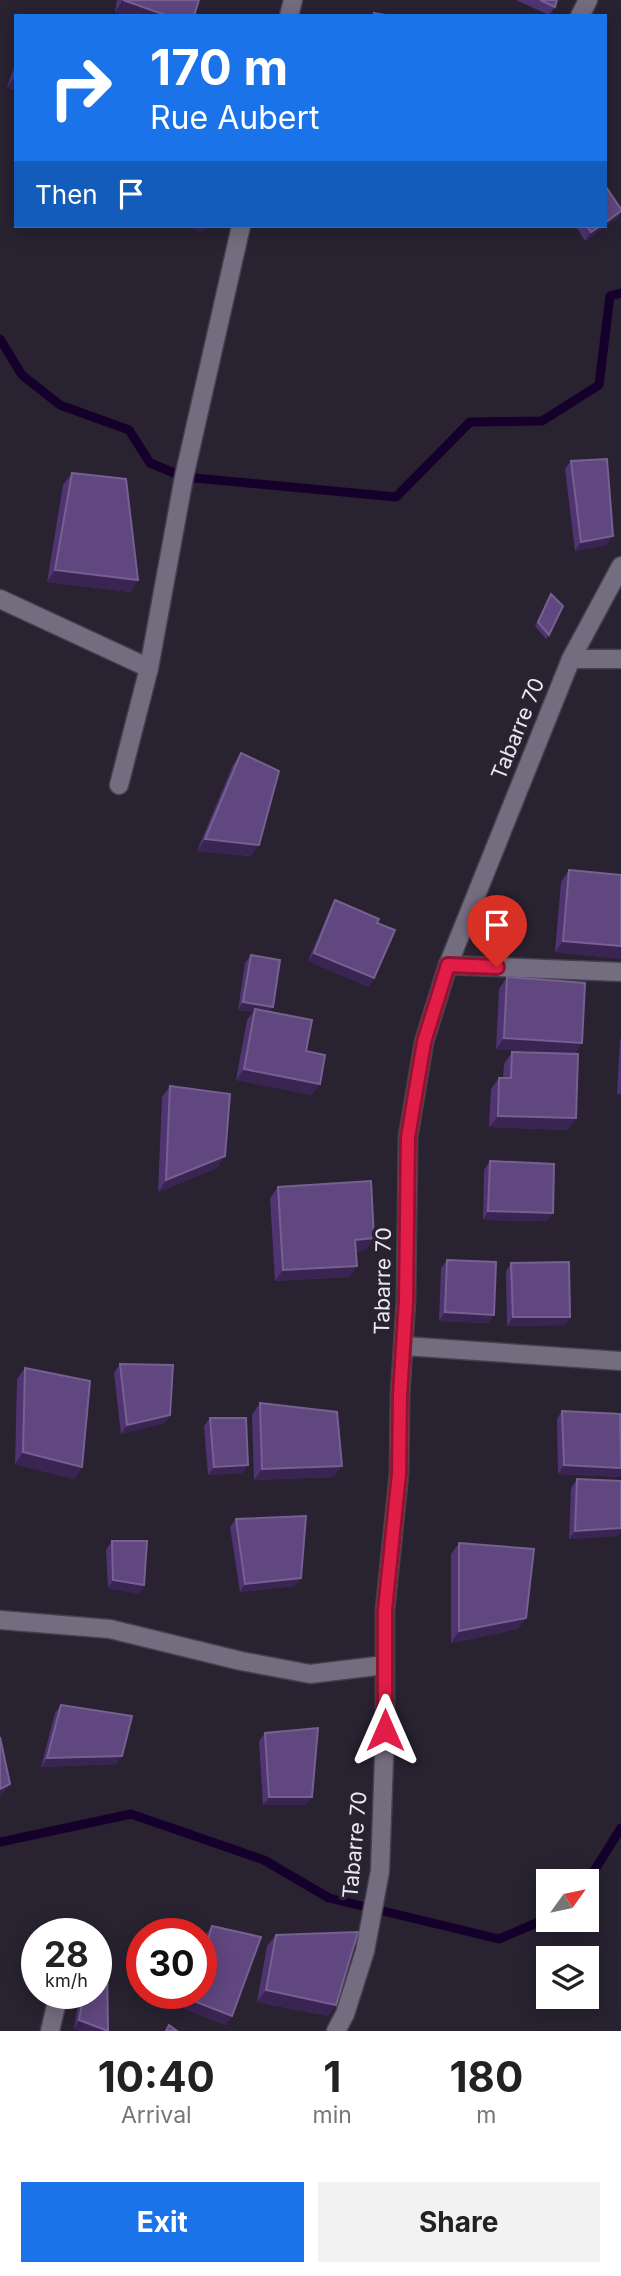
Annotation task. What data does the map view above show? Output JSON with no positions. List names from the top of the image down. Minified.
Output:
{"streets":{"street":["Tabarre 70"]},"north":"top right","page":{"turn":["170 m","Rue Aubert"],"then":"Then","speed":"28 km/h","limit":"30","eta":["10:40","Arrival","1","min","180","m"],"buttons":["Exit","Share"]}}
